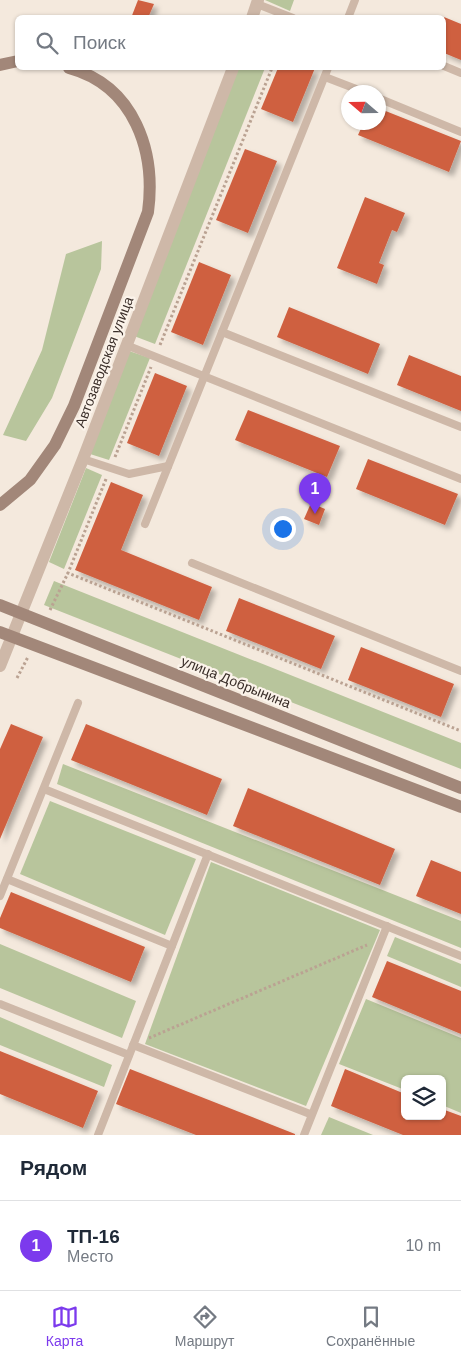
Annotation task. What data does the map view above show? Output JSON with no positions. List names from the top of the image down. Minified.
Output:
{"streets":{"main road":["улица Добрынина"],"street":["Автозаводская улица"]},"north":"left","page":{"search":"Поиск","pins":"1","heading":"Рядом","list":[{"mark":"1","name":"ТП-16","note":"Место","value":"10 m"}],"nav":["Карта","Маршрут","Сохранённые"]}}
